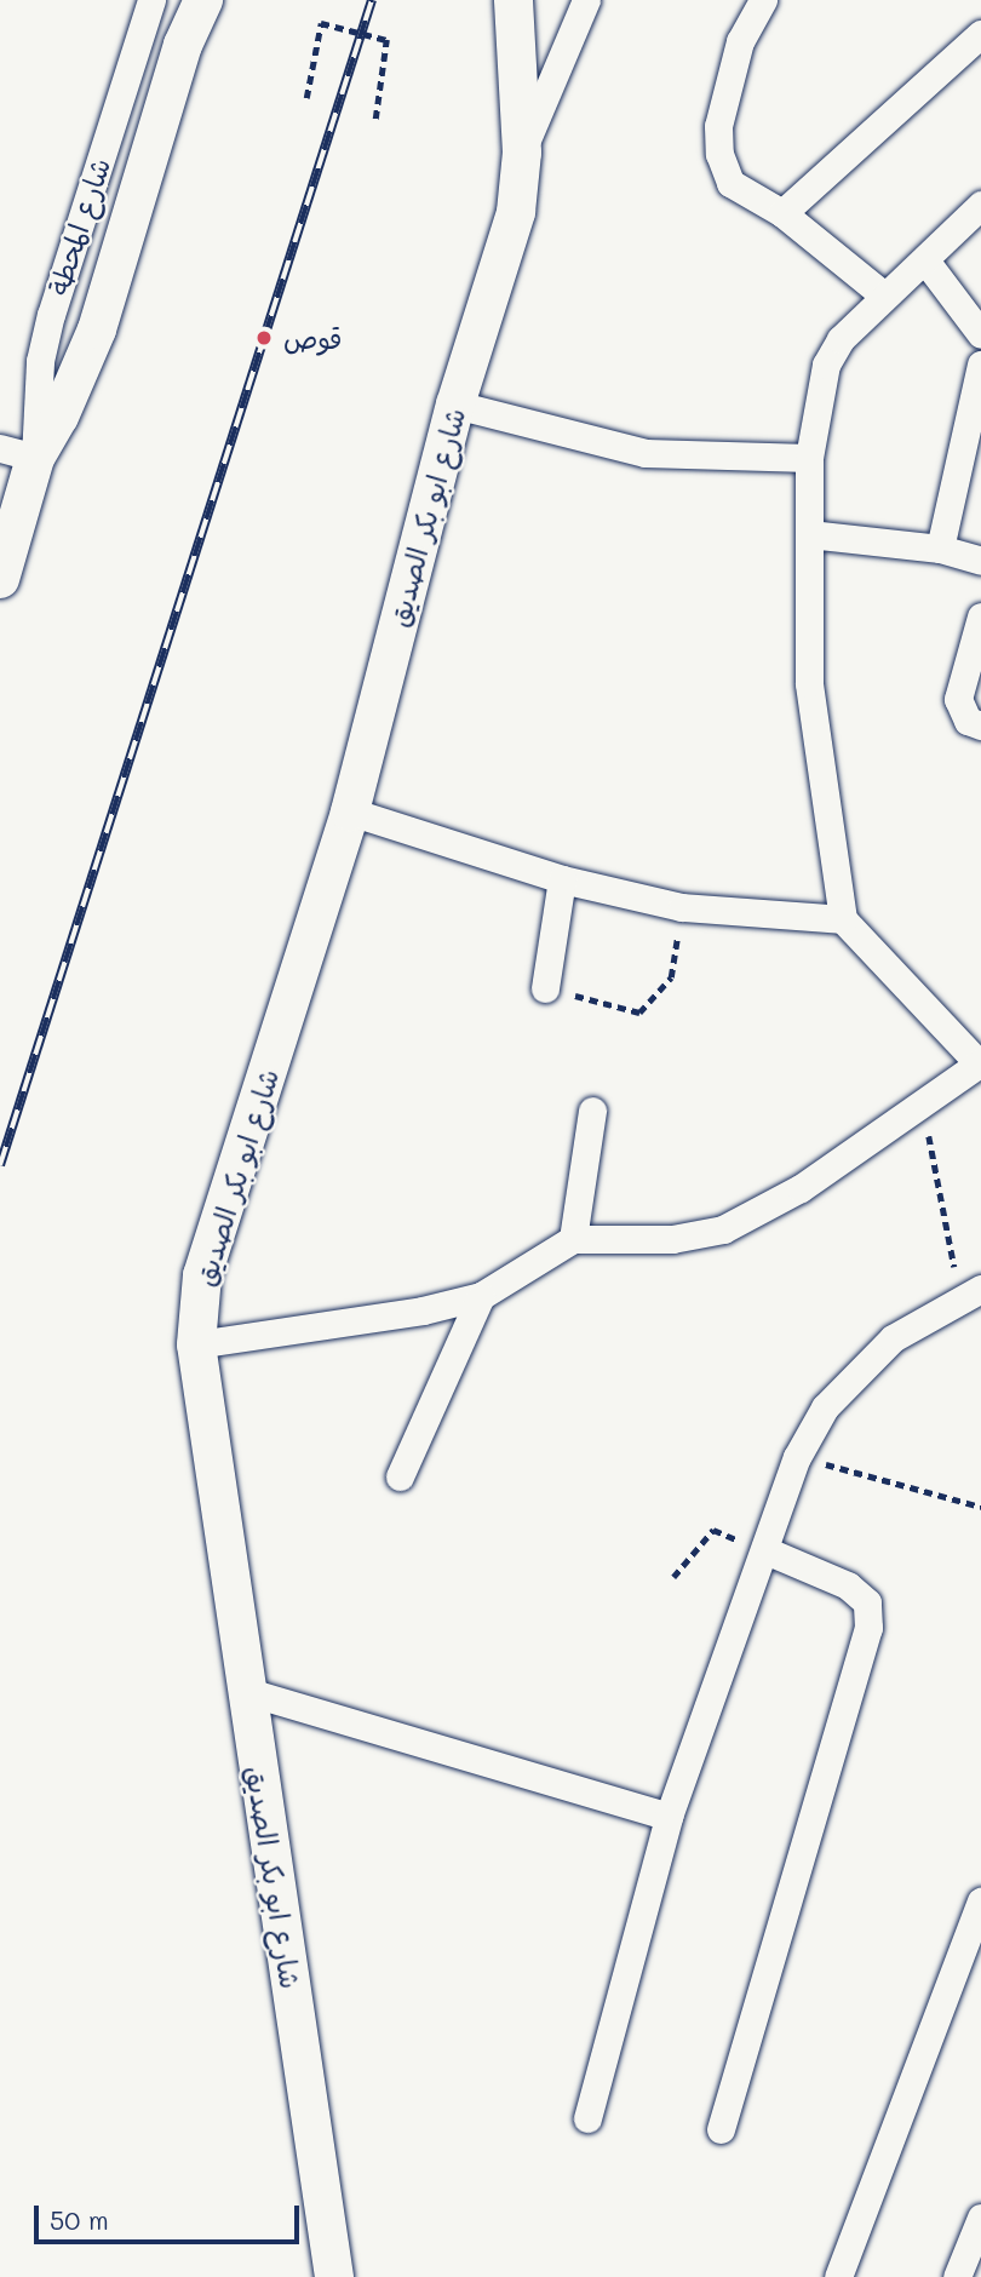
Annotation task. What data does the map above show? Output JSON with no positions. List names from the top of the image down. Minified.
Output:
{"streets":{"street":["شارع المحطة","شارع ابو بكر الصديق"]},"places":["قوص"],"scale_bar":"50 m"}
